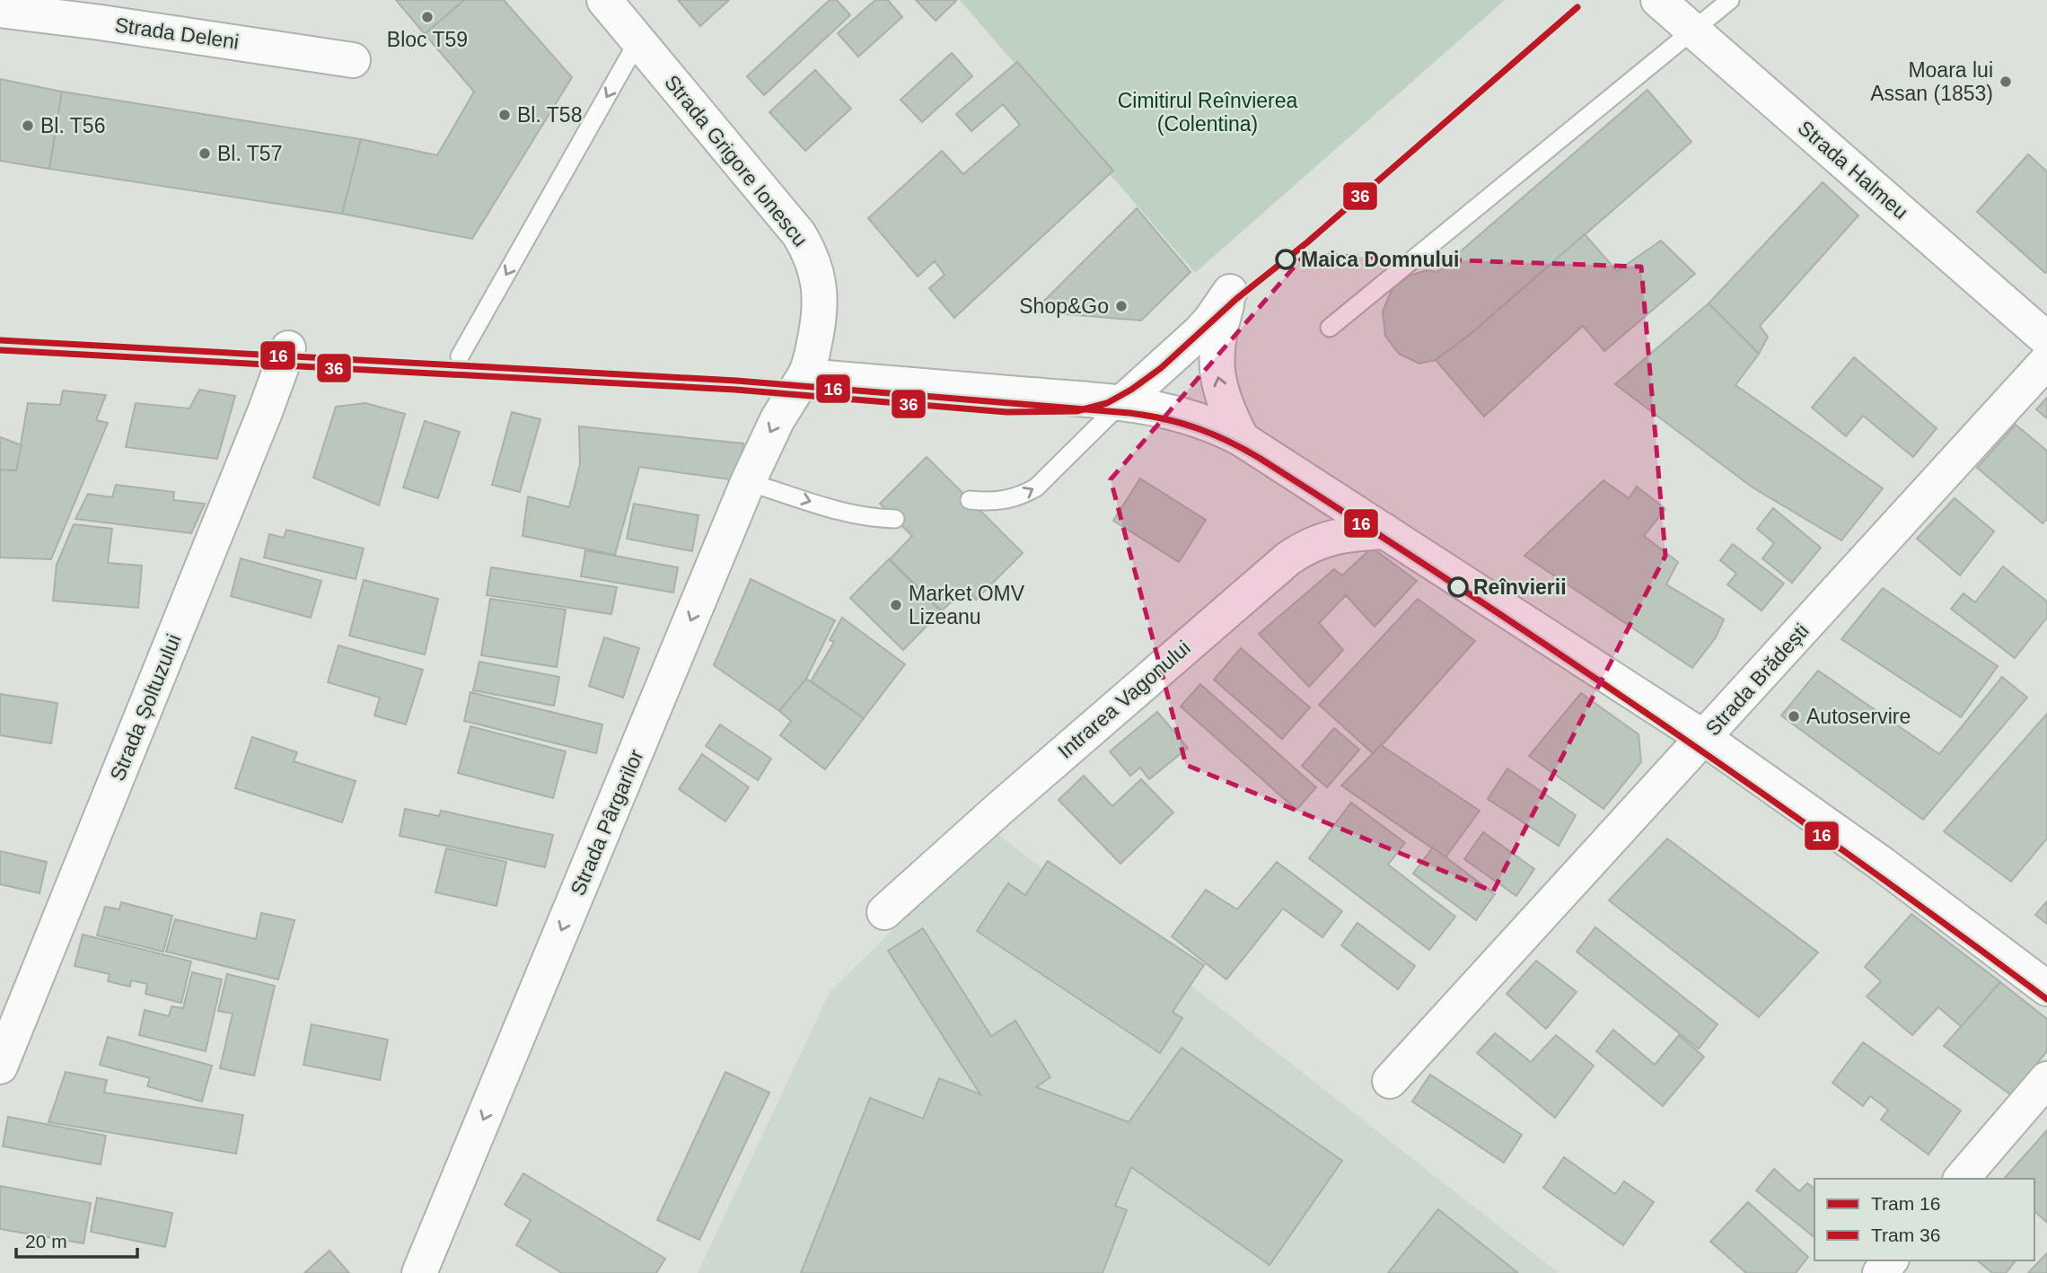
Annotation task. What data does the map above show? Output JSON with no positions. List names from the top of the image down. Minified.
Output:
{"streets":{"street":["Strada Deleni","Strada Grigore Ionescu","Strada Halmeu","Strada Brădești","Intrarea Vagonului","Strada Șoltuzului","Strada Pârgarilor"]},"crossings":[["Strada Grigore Ionescu","Strada Pârgarilor"]],"one_way":["Strada Pârgarilor"],"parks":["Cimitirul Reînvierea (Colentina)"],"places":["Bloc T59","Moara lui Assan (1853)","Bl. T58","Bl. T56","Bl. T57","Maica Domnului","Shop&Go","Reînvierii","Market OMV Lizeanu","Autoservire"],"lines":["tram line 36","tram line 16"],"legend":["Tram 16","Tram 36"],"scale_bar":"20 m"}
